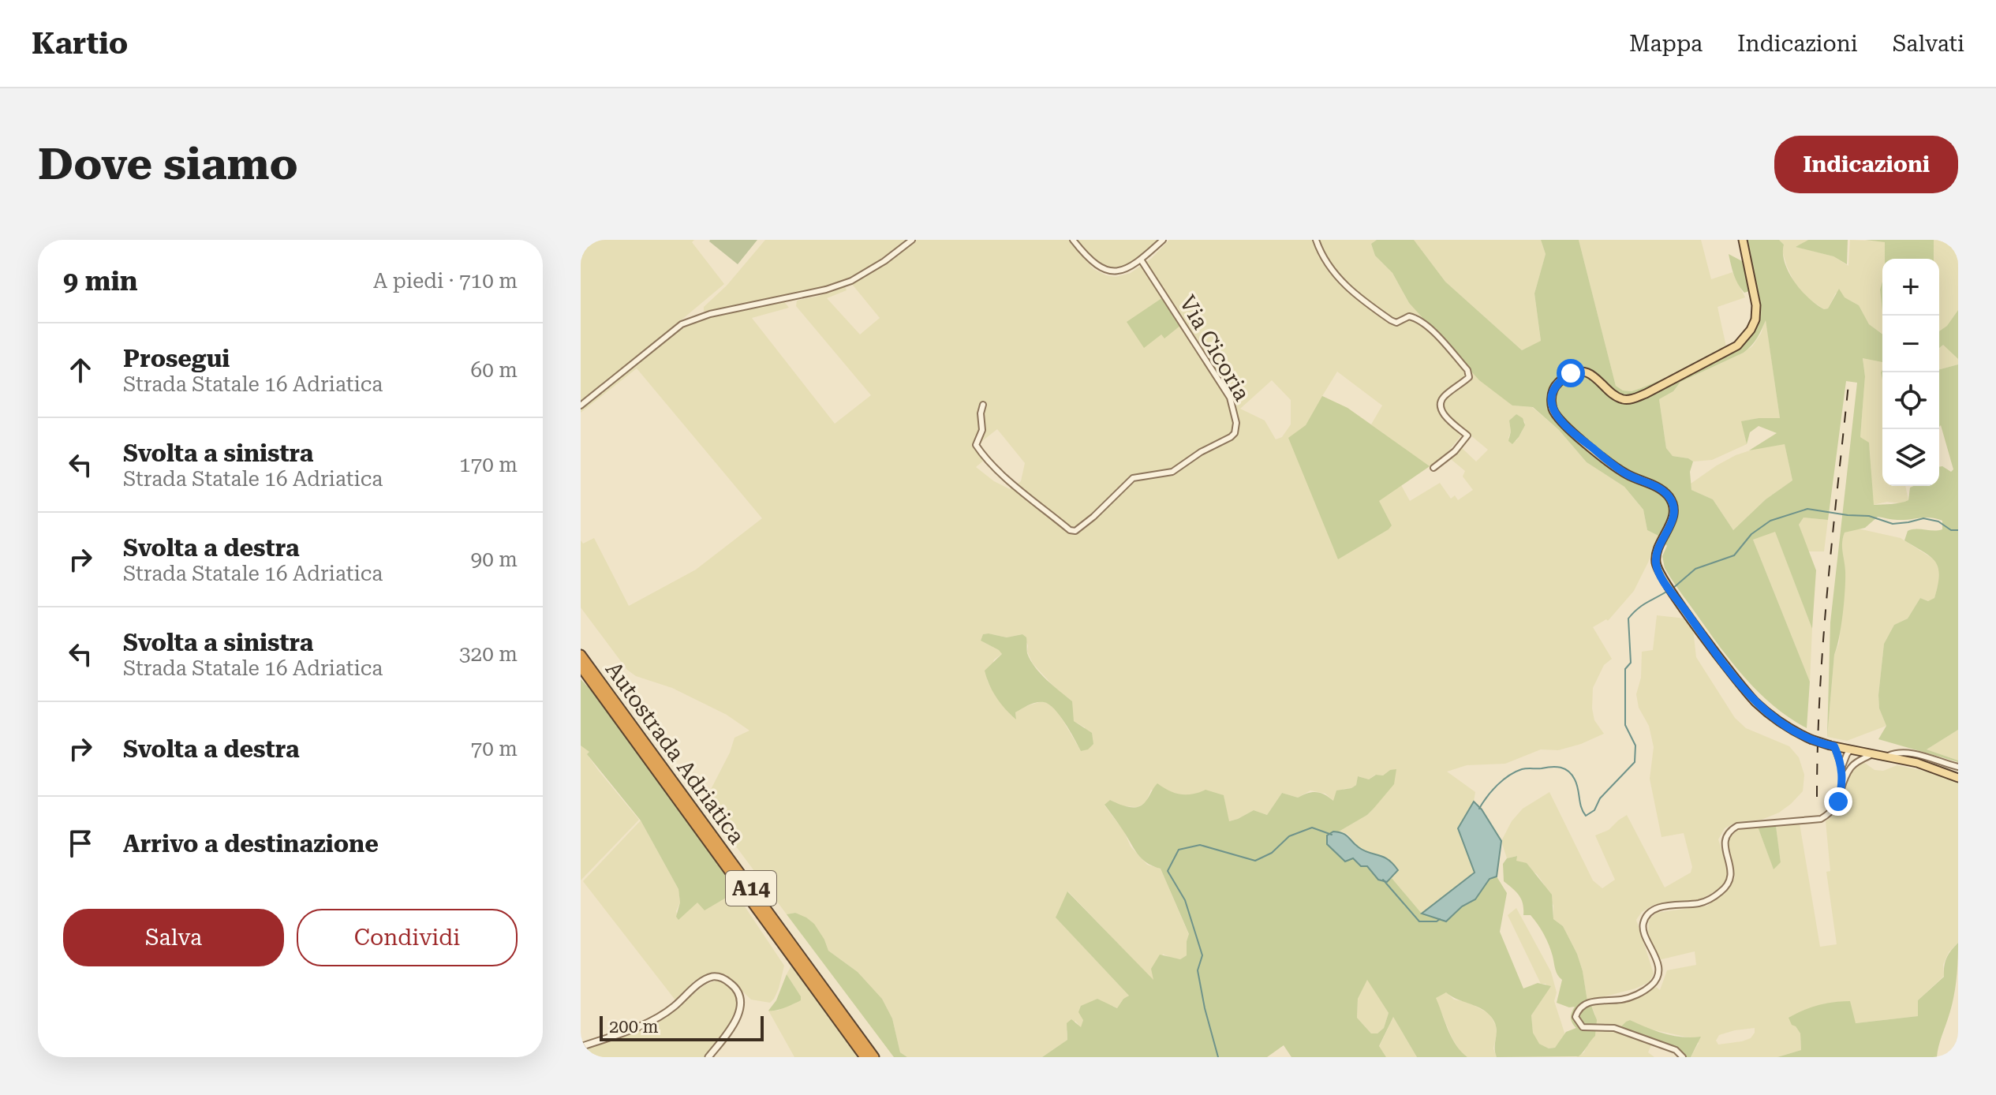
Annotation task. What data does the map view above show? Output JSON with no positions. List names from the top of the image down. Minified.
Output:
{"streets":{"highway":["Autostrada Adriatica","A14"],"street":["Via Cicoria"]},"scale_bar":"200 m","page":{"header":"Kartio","nav":["Mappa","Indicazioni","Salvati"],"buttons":["Indicazioni",["Salva","Condividi"]],"title":"Dove siamo","heading":["9 min","A piedi · 710 m"],"map_buttons":["+","−"],"list":[["Prosegui","Strada Statale 16 Adriatica","60 m"],["Svolta a sinistra","Strada Statale 16 Adriatica","170 m"],["Svolta a destra","Strada Statale 16 Adriatica","90 m"],["Svolta a sinistra","Strada Statale 16 Adriatica","320 m"],["Svolta a destra","70 m"],"Arrivo a destinazione"],"scale":"200 m"}}
